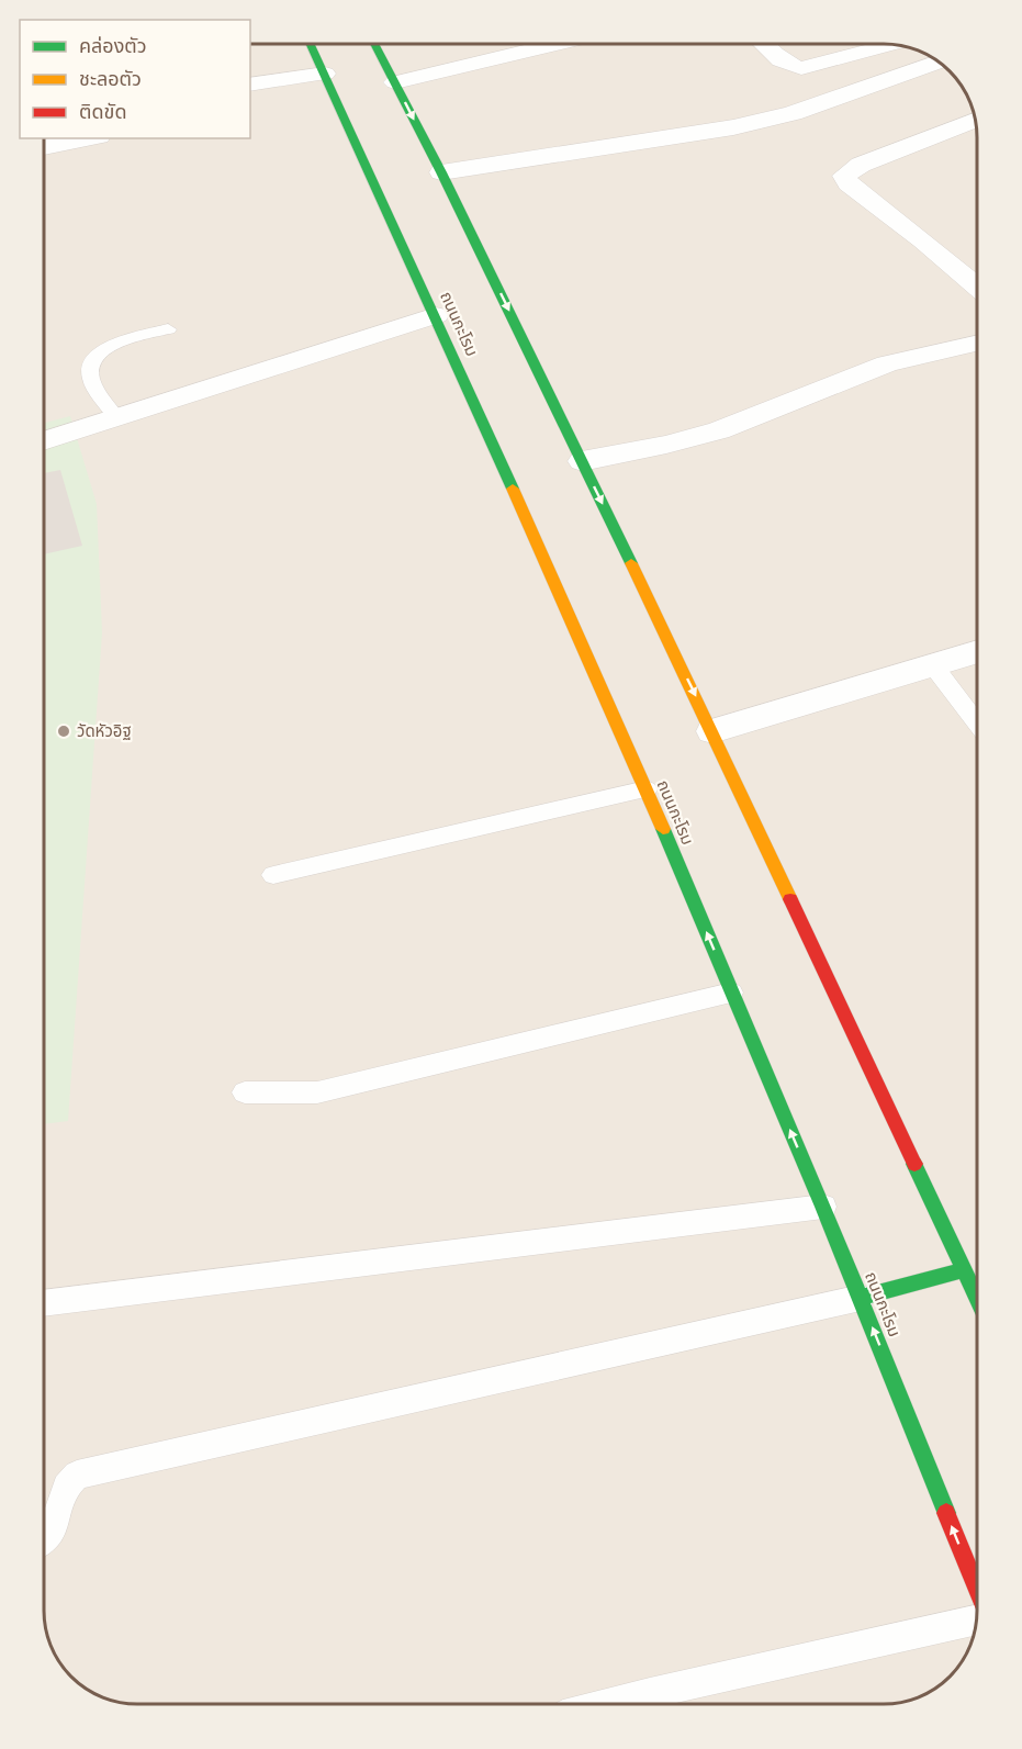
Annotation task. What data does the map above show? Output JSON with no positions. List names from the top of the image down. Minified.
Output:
{"streets":{"main road":["ถนนกะโรม"]},"places":["วัดหัวอิฐ"],"legend":["คล่องตัว","ชะลอตัว","ติดขัด"]}
